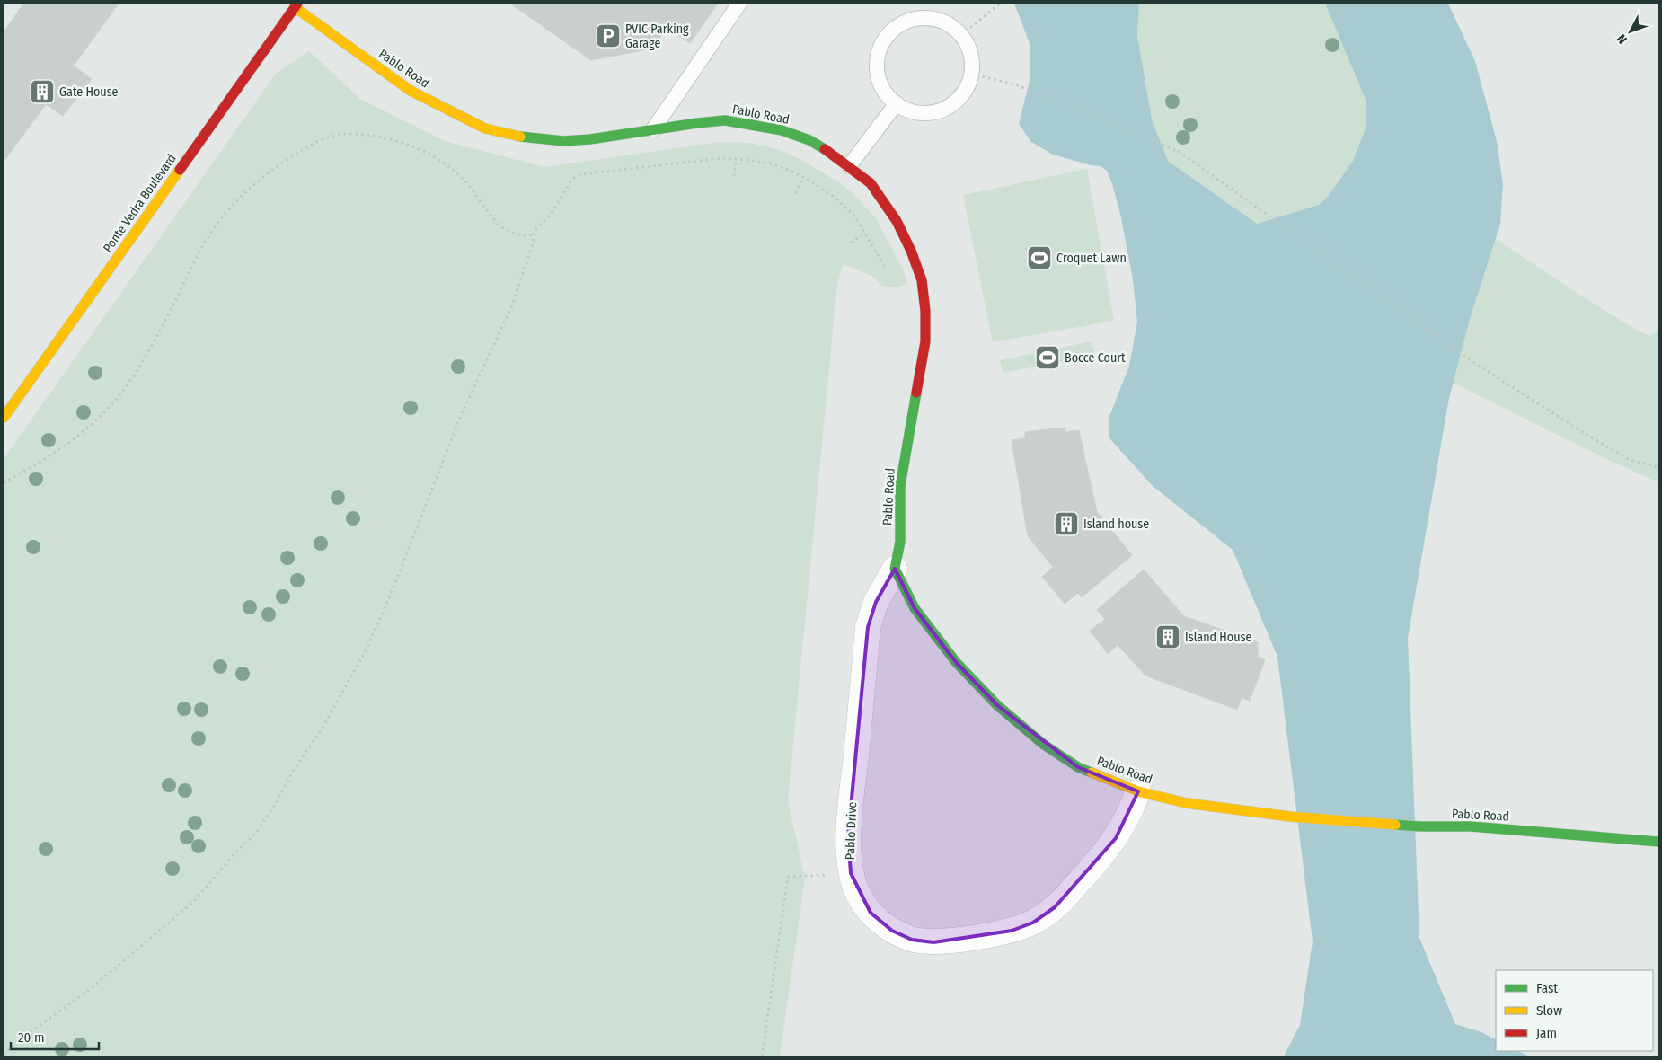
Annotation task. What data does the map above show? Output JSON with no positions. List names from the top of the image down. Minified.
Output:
{"streets":{"street":["Pablo Road","Ponte Vedra Boulevard","Pablo Drive"]},"crossings":[["Pablo Road","Ponte Vedra Boulevard"],["Pablo Road","Pablo Drive"]],"places":{"parking":["PVIC Parking Garage"],"building":["Gate House","Island house","Island House"],"sports":["Croquet Lawn","Bocce Court"]},"legend":["Fast","Slow","Jam"],"scale_bar":"20 m","north":"bottom left"}
